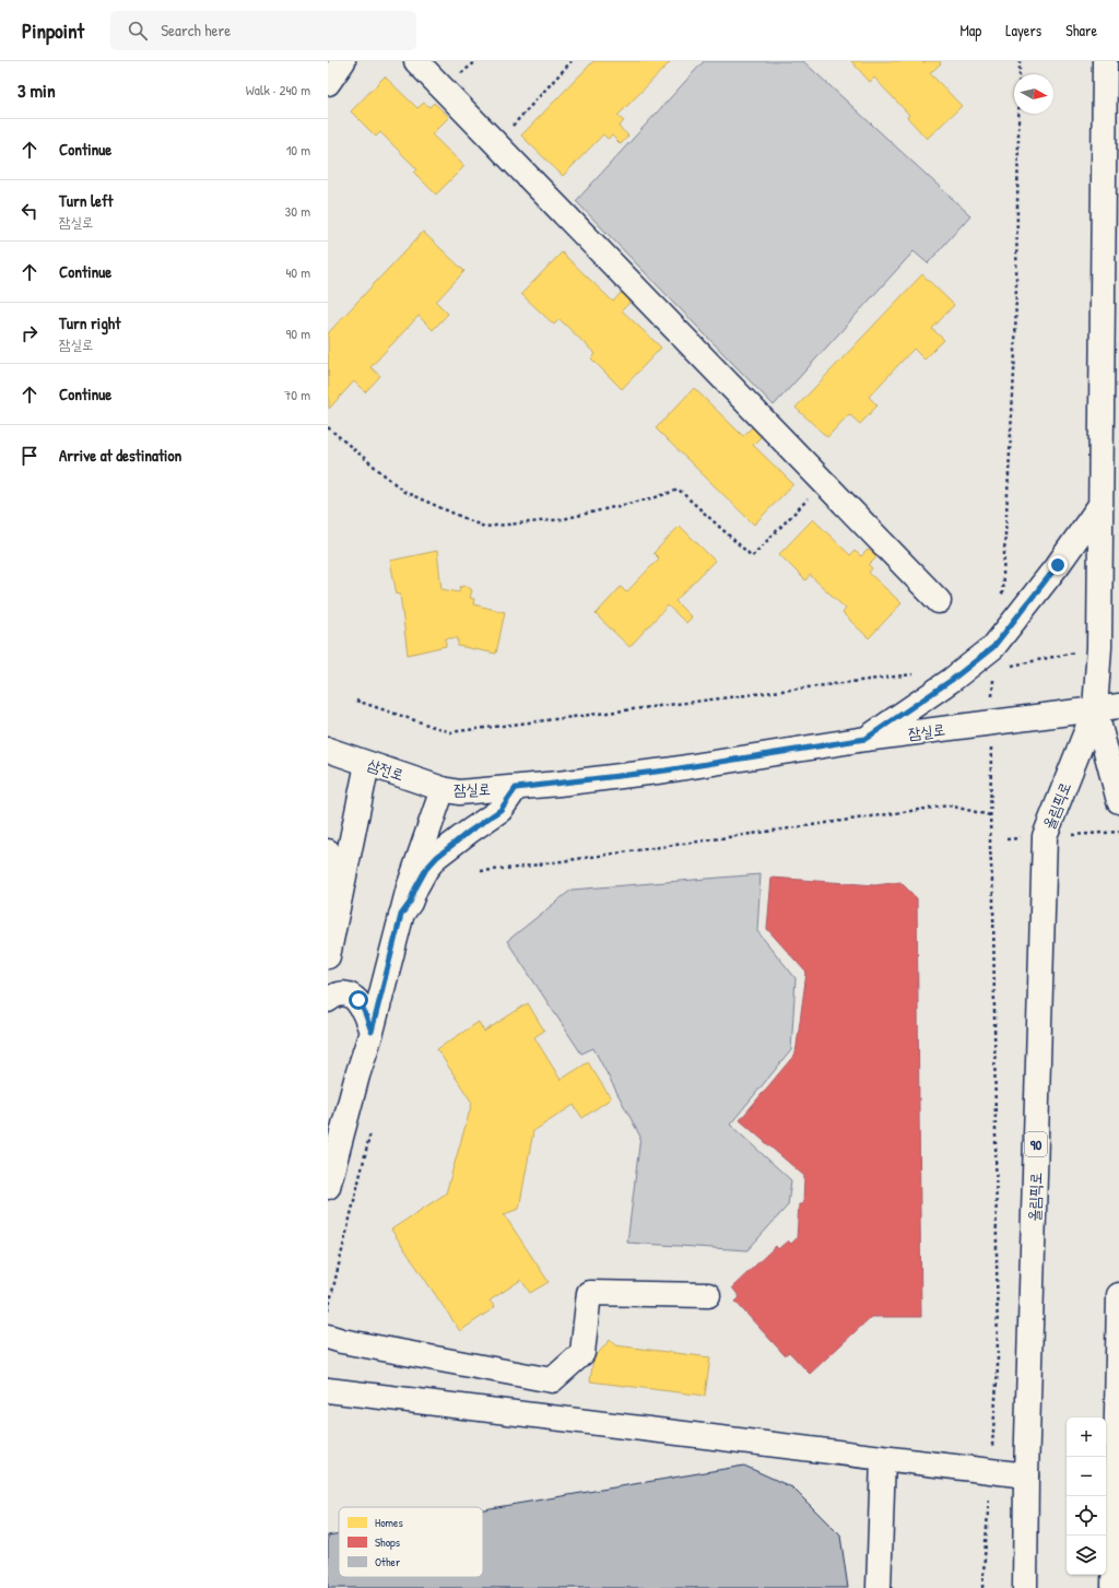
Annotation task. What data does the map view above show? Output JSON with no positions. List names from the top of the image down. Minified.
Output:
{"streets":{"main road":["잠실로","삼전로","올림픽로","90"]},"crossings":[["잠실로","삼전로"],["잠실로","올림픽로"]],"legend":["Homes","Shops","Other"],"north":"right","page":{"header":"Pinpoint","search":"Search here","nav":["Map","Layers","Share"],"heading":["3 min","Walk · 240 m"],"list":[["Continue","10 m"],["Turn left","잠실로","30 m"],["Continue","40 m"],["Turn right","잠실로","90 m"],["Continue","70 m"],"Arrive at destination"],"map_buttons":["+","−"]}}
